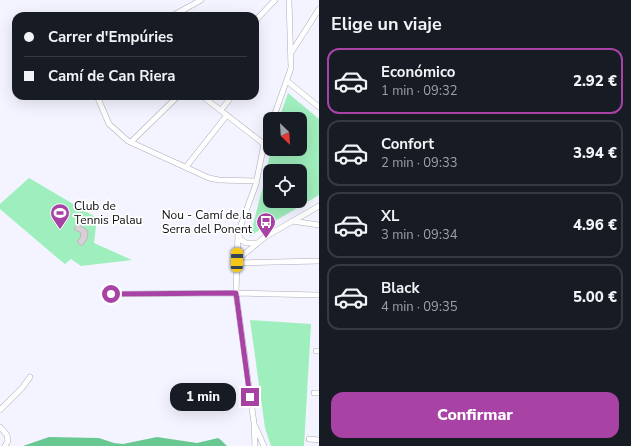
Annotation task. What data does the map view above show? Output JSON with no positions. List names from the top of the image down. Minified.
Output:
{"places":{"sports":["Club de Tennis Palau"],"bus stop":["Nou - Camí de la Serra del Ponent"]},"north":"bottom right","page":{"heading":"Elige un viaje","banner":["Carrer d'Empúries","Camí de Can Riera"],"list":[{"name":"Económico","note":"1 min · 09:32","value":"2.92 €"},{"name":"Confort","note":"2 min · 09:33","value":"3.94 €"},{"name":"XL","note":"3 min · 09:34","value":"4.96 €"},{"name":"Black","note":"4 min · 09:35","value":"5.00 €"}],"bubble":"1 min","buttons":"Confirmar"}}
